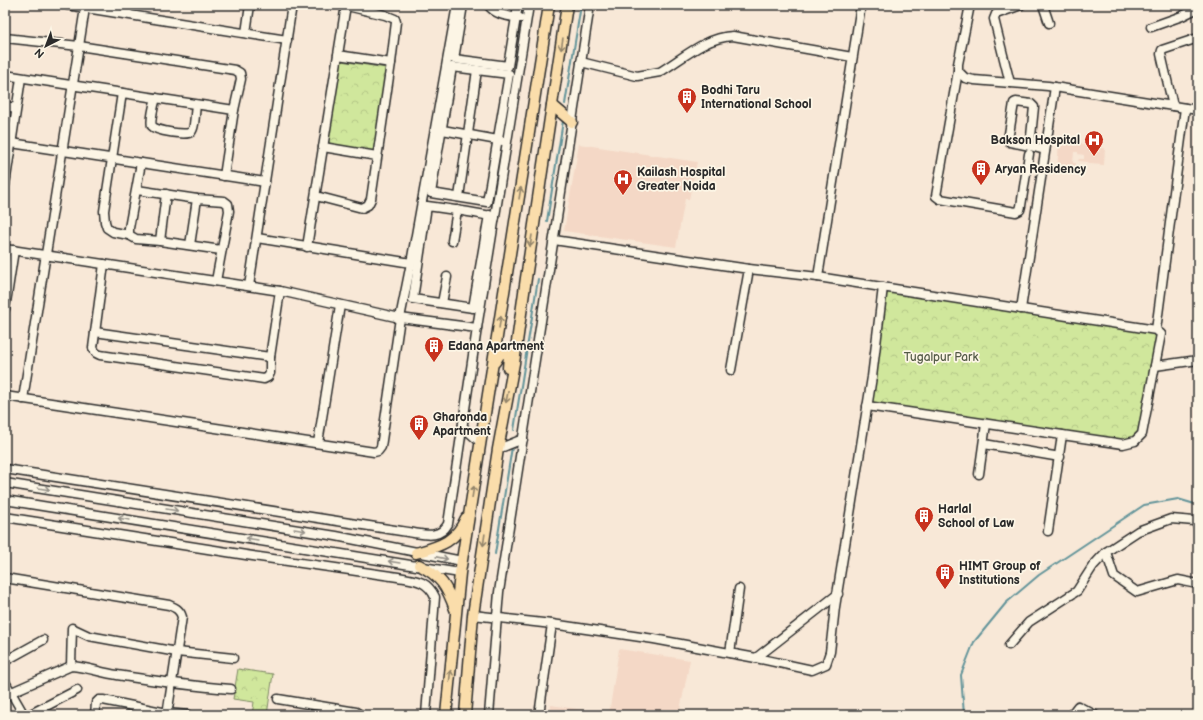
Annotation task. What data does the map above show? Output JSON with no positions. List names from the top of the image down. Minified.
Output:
{"parks":["Tugalpur Park"],"places":{"building":["Bodhi Taru International School","Aryan Residency","Edana Apartment","Gharonda Apartment","Harlal School of Law","HIMT Group of Institutions"],"hospital":["Bakson Hospital","Kailash Hospital Greater Noida"]},"north":"bottom left"}
